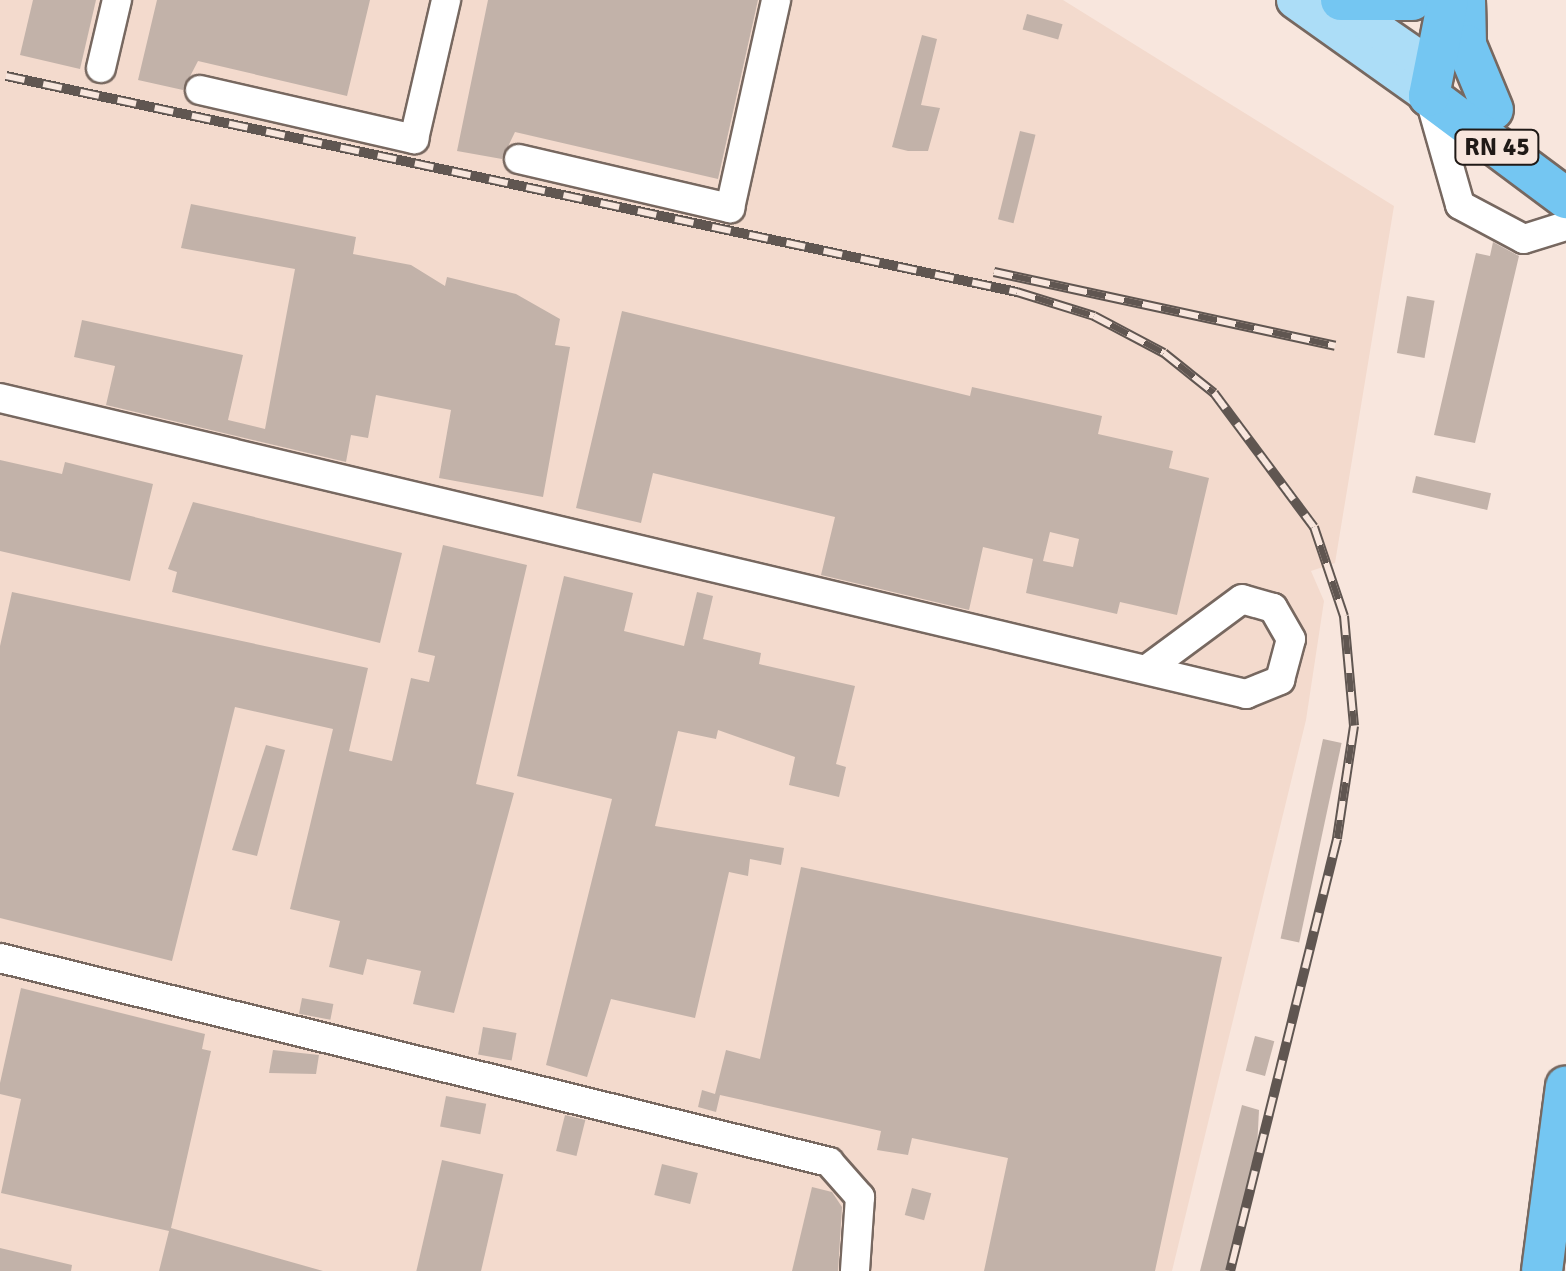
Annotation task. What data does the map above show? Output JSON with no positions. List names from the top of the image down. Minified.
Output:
{"streets":{"highway":["RN 45"]}}
